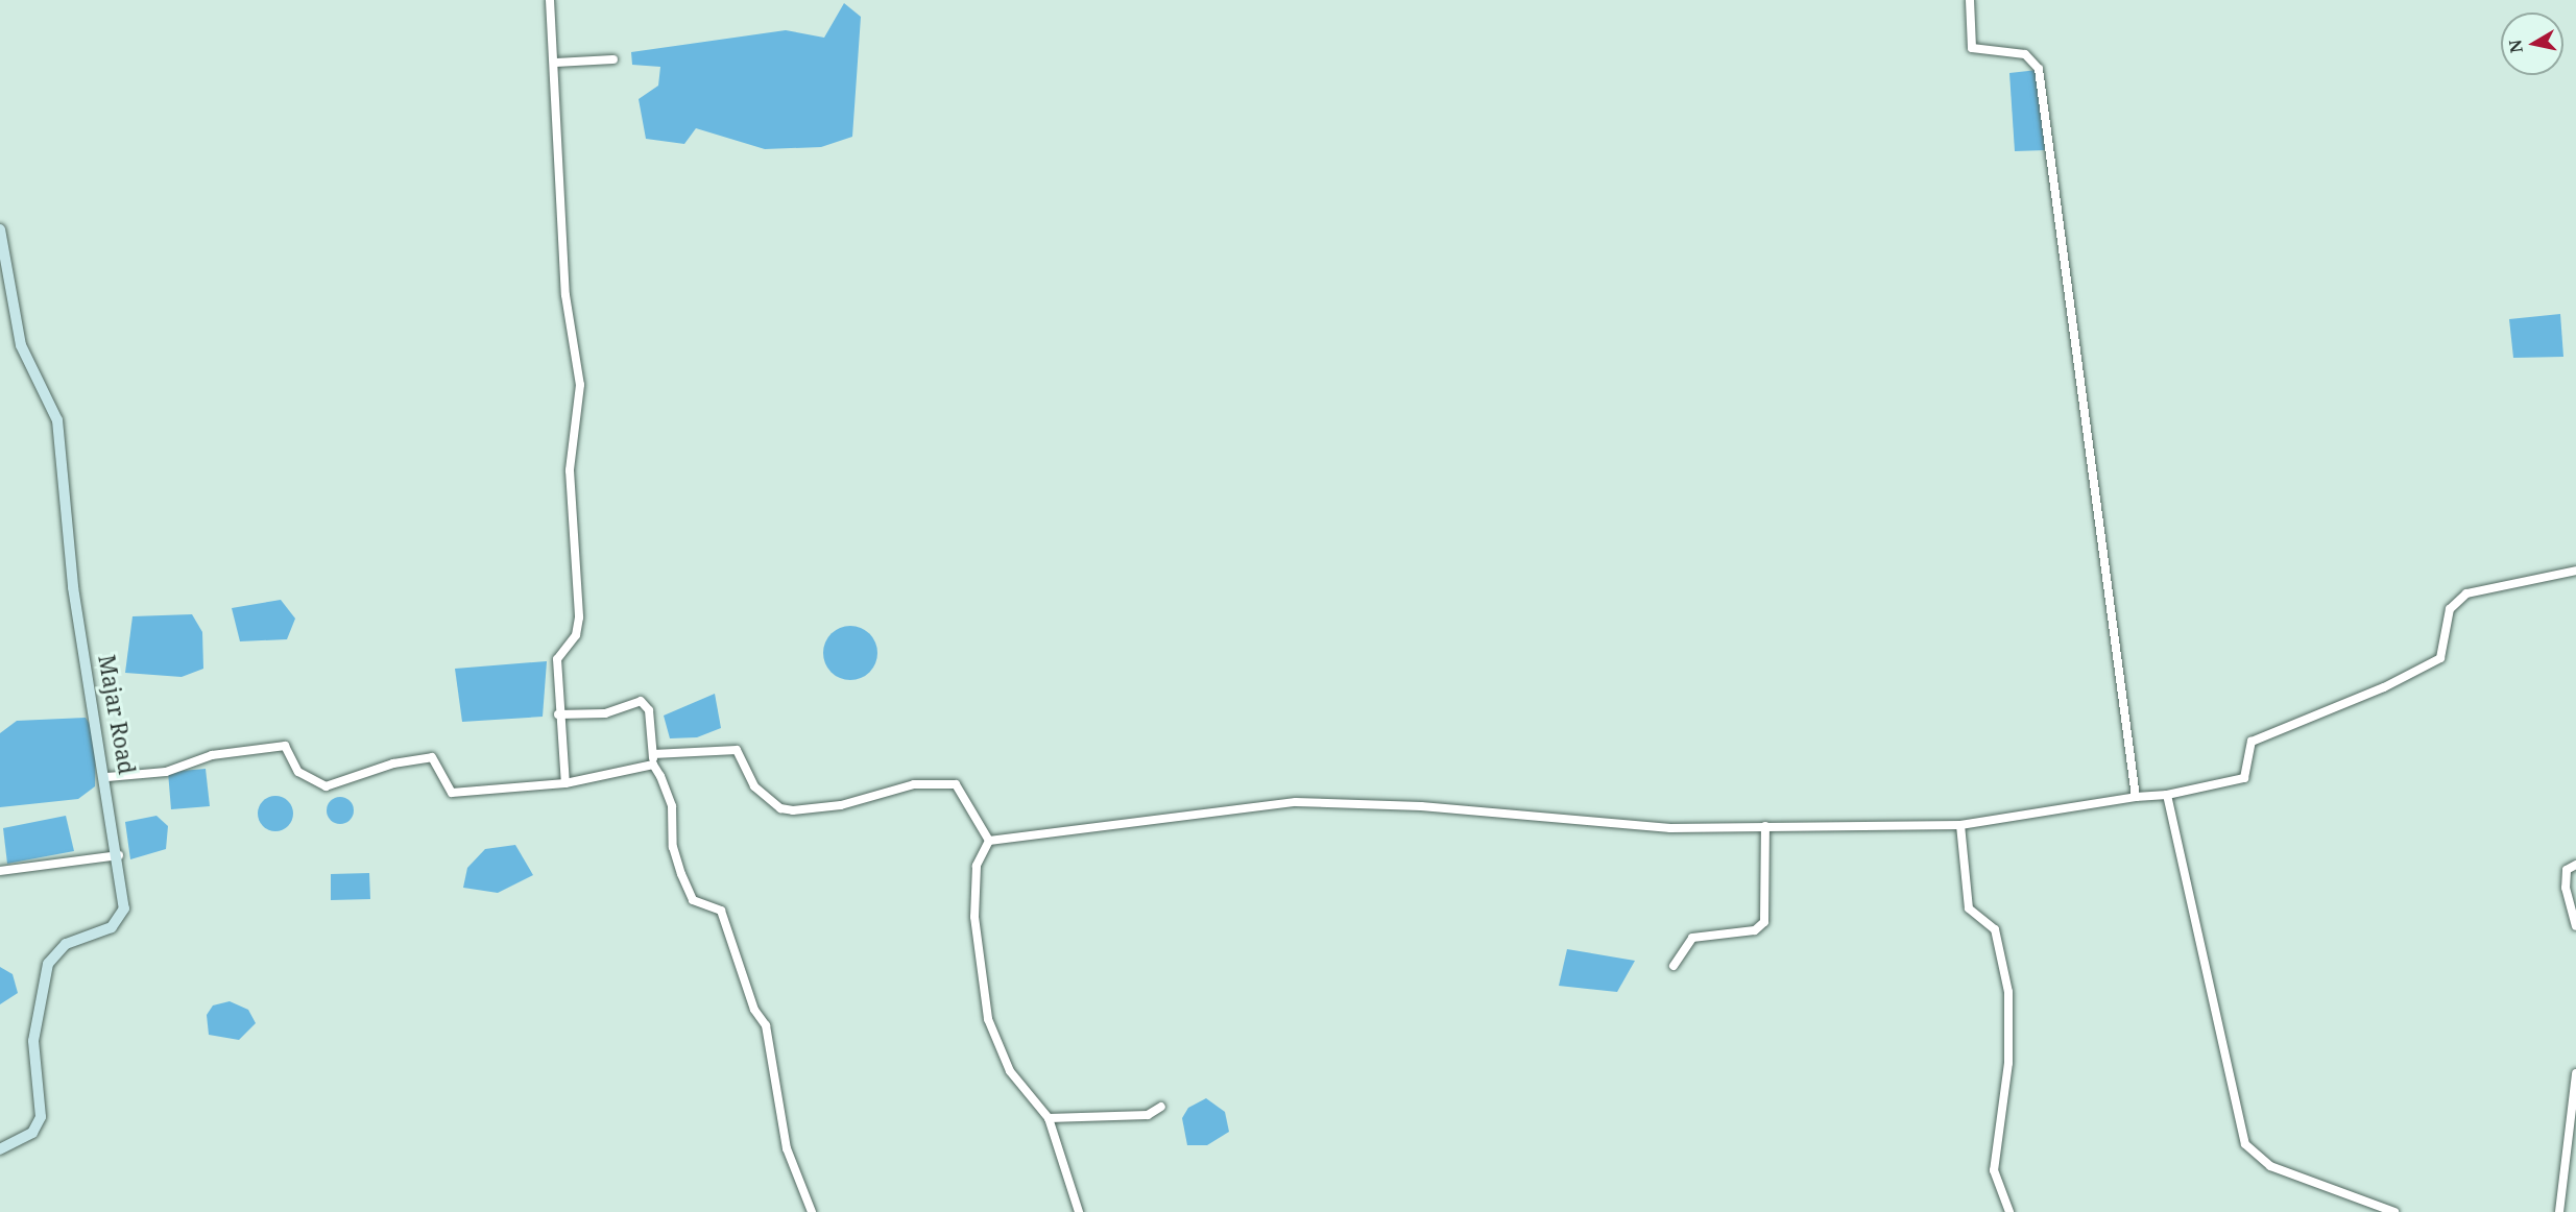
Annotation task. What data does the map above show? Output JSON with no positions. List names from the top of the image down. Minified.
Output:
{"streets":{"main road":["Majar Road"]},"north":"left"}
